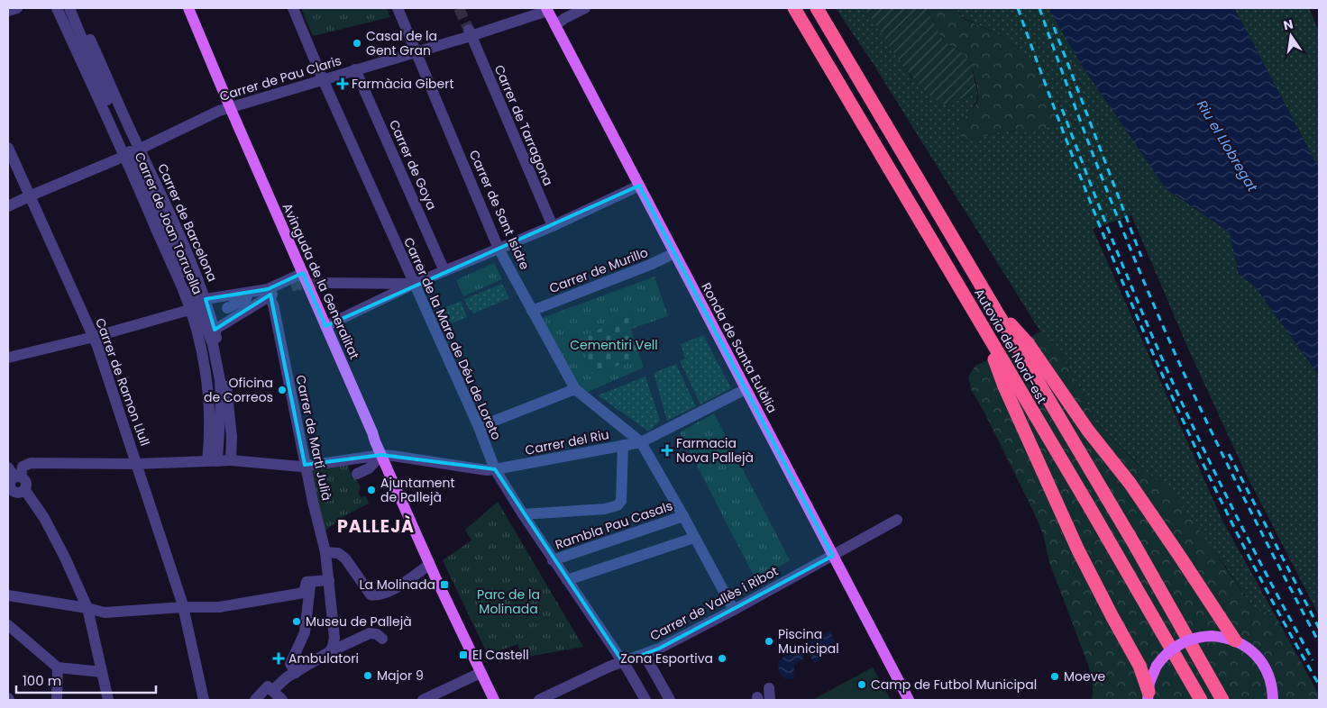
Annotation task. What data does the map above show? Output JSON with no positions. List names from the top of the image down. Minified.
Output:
{"streets":{"highway":["Autovia del Nord-est"],"main road":["Avinguda de la Generalitat","Ronda de Santa Eulàlia"],"street":["Carrer de Pau Claris","Carrer de Tarragona","Carrer de Goya","Carrer de Sant Isidre","Carrer de Barcelona","Carrer de Joan Torruella","Carrer de Murillo","Carrer de la Mare de Déu de Loreto","Carrer de Ramon Llull","Carrer de Martí Julià","Carrer del Riu","Rambla Pau Casals","Carrer de Vallès i Ribot"]},"crossings":[["Carrer de Pau Claris","Carrer de Tarragona"],["Carrer de Pau Claris","Carrer de Goya"],["Carrer de Pau Claris","Carrer de Sant Isidre"],["Carrer de Pau Claris","Carrer de Barcelona"],["Carrer de Pau Claris","Carrer de Joan Torruella"],["Carrer de Pau Claris","Avinguda de la Generalitat"],["Carrer de Pau Claris","Carrer de la Mare de Déu de Loreto"],["Carrer de Pau Claris","Ronda de Santa Eulàlia"],["Carrer de Pau Claris","Carrer de Ramon Llull"],["Carrer de Sant Isidre","Carrer de Murillo"],["Carrer de Sant Isidre","Carrer del Riu"],["Carrer de Barcelona","Carrer de Joan Torruella"],["Carrer de Barcelona","Carrer del Riu"],["Carrer de Joan Torruella","Carrer del Riu"],["Carrer de Murillo","Ronda de Santa Eulàlia"],["Avinguda de la Generalitat","Carrer del Riu"],["Carrer de la Mare de Déu de Loreto","Carrer del Riu"],["Carrer de la Mare de Déu de Loreto","Rambla Pau Casals"],["Carrer de la Mare de Déu de Loreto","Carrer de Vallès i Ribot"],["Ronda de Santa Eulàlia","Carrer del Riu"],["Ronda de Santa Eulàlia","Carrer de Vallès i Ribot"],["Carrer de Ramon Llull","Carrer del Riu"],["Carrer de Martí Julià","Carrer del Riu"]],"districts":["PALLEJÀ"],"water":["Riu el Llobregat"],"parks":["Cementiri Vell","Parc de la Molinada"],"places":{"other":["Casal de la Gent Gran","Oficina de Correos","Ajuntament de Pallejà","Museu de Pallejà","Piscina Municipal","Zona Esportiva","Major 9","Moeve","Camp de Futbol Municipal"],"health":["Farmàcia Gibert","Farmacia Nova Pallejà","Ambulatori"],"transit":["La Molinada","El Castell"]},"scale_bar":"100 m","north":"top"}
